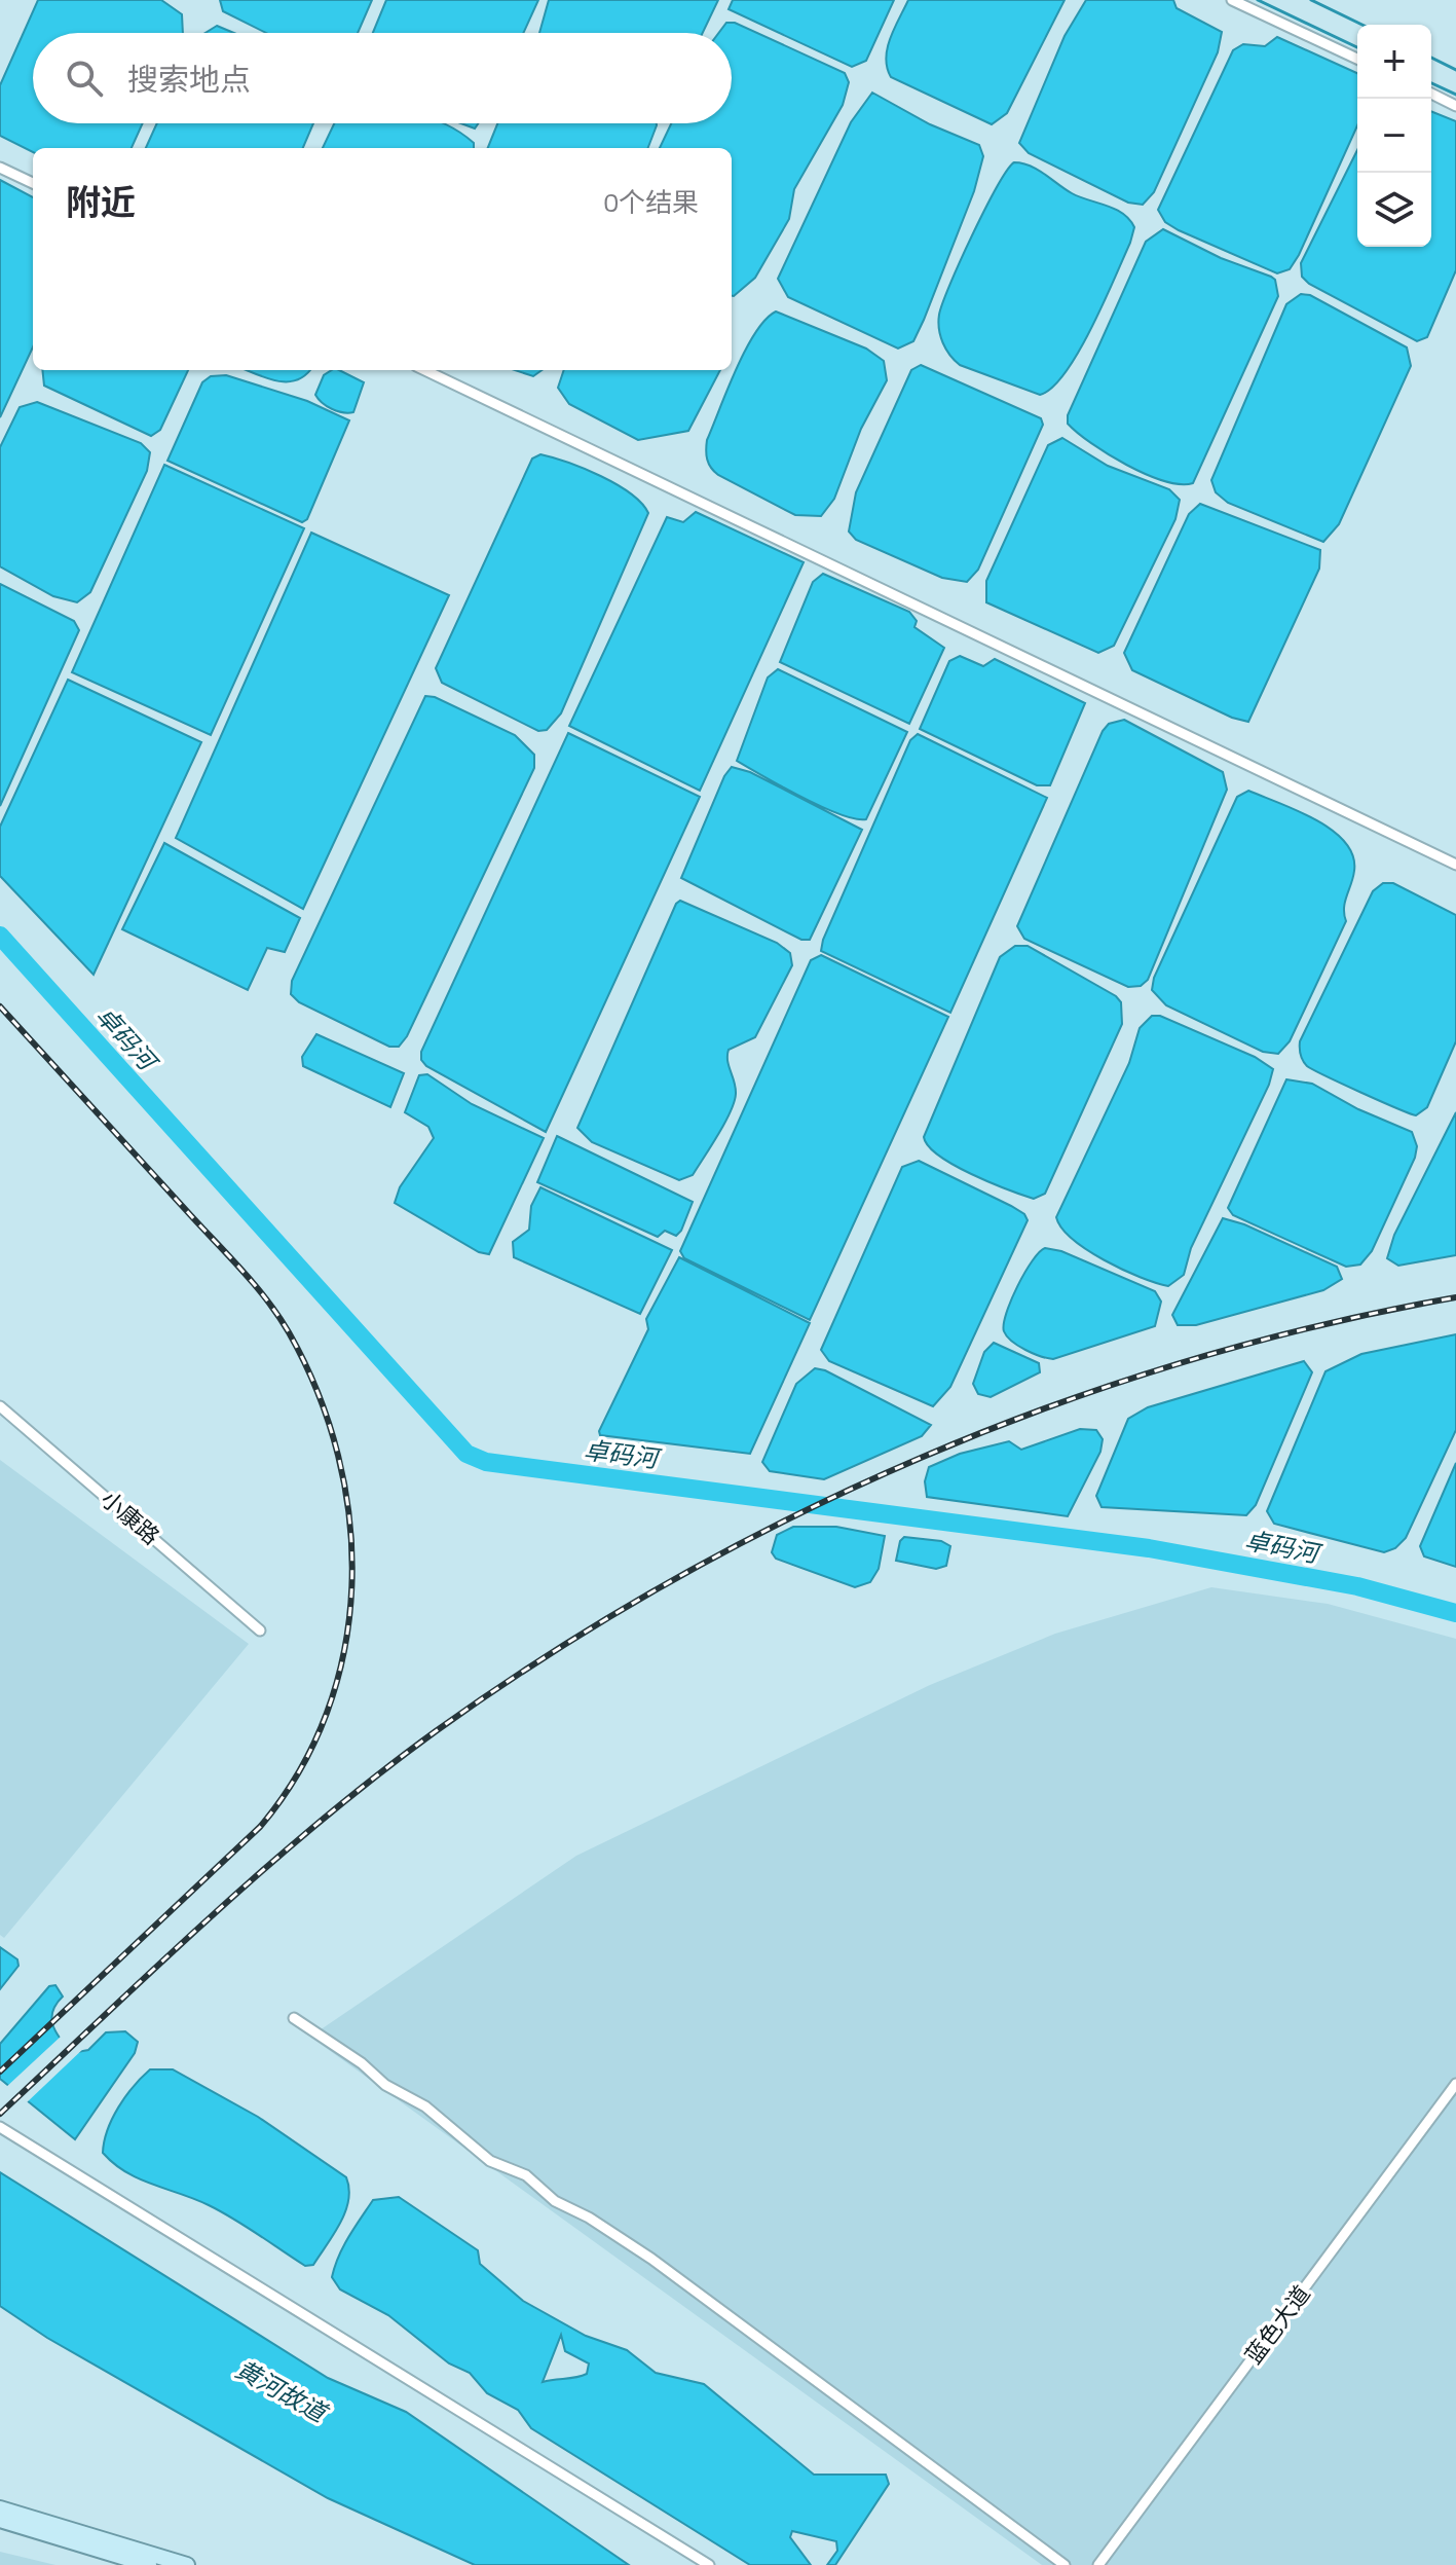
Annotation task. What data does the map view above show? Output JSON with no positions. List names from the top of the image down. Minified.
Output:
{"streets":{"street":["小康路","蓝色大道"]},"water":["卓码河","黄河故道"],"page":{"map_buttons":["+","−"],"search":"搜索地点","heading":["附近","0个结果"]}}
